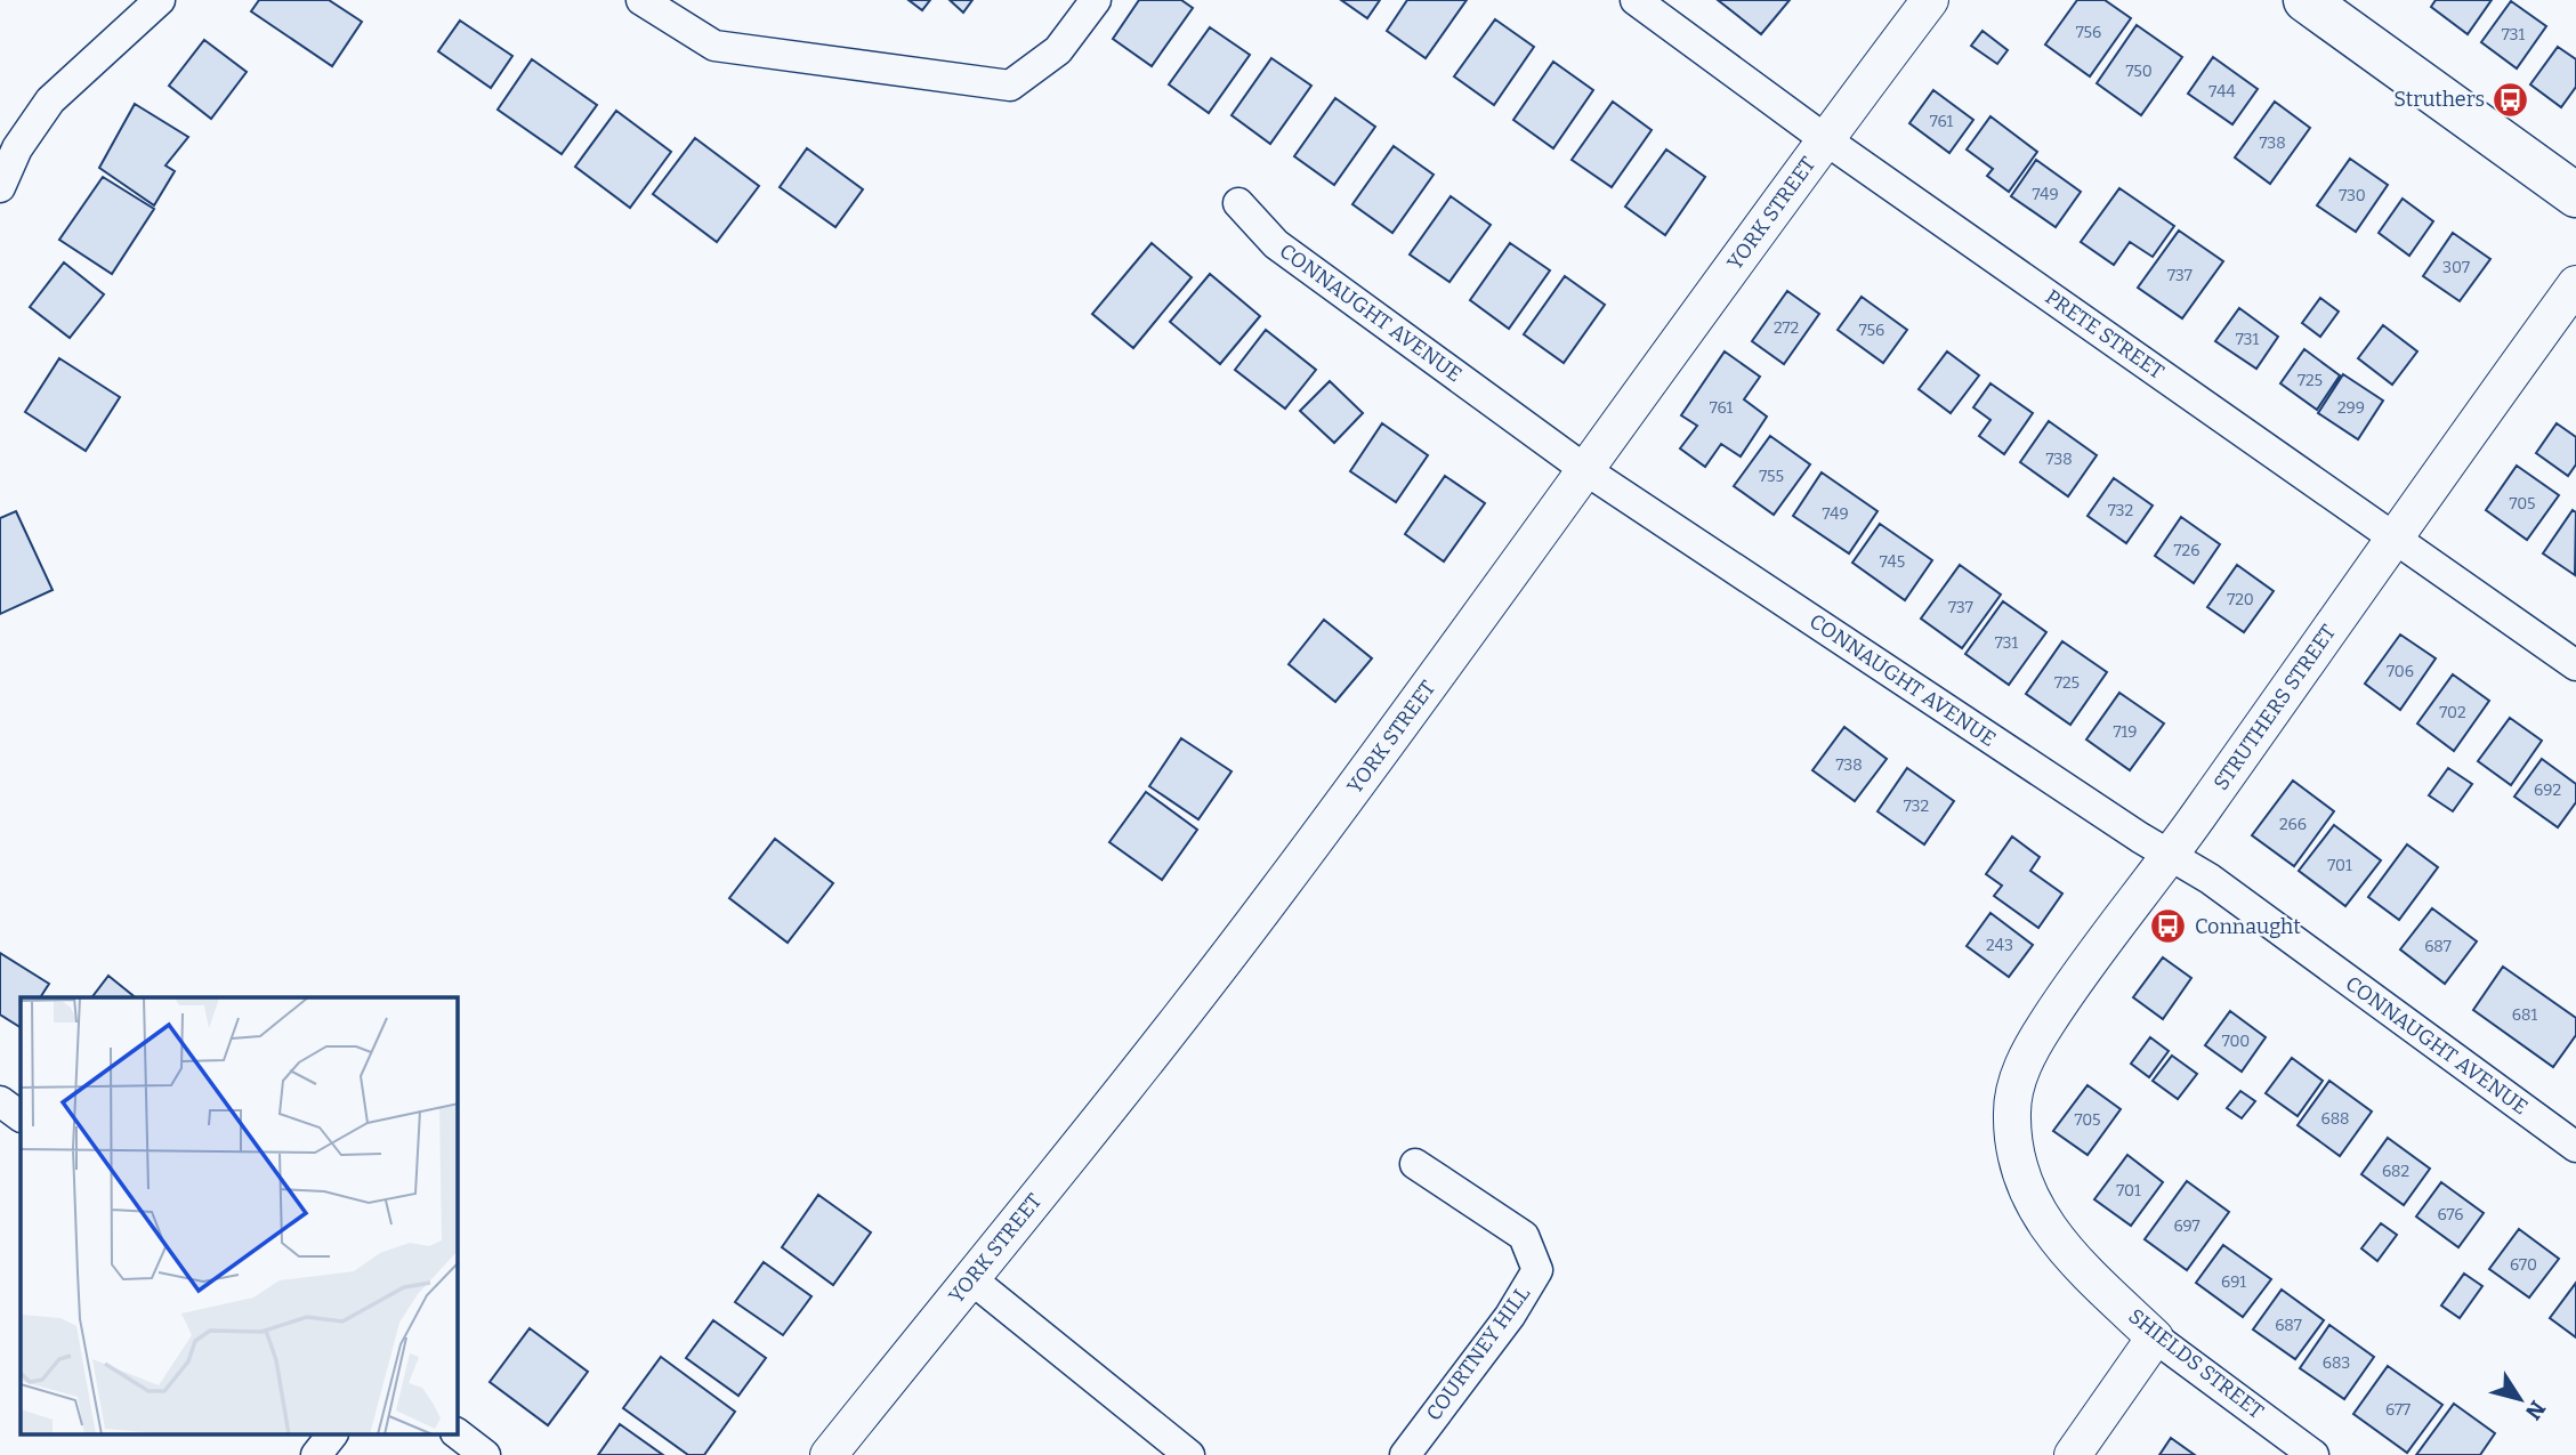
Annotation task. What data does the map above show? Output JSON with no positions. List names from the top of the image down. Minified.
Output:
{"streets":{"street":["YORK STREET","CONNAUGHT AVENUE","PRETE STREET","STRUTHERS STREET","COURTNEY HILL","SHIELDS STREET"]},"crossings":[["YORK STREET","CONNAUGHT AVENUE"],["YORK STREET","PRETE STREET"],["CONNAUGHT AVENUE","STRUTHERS STREET"],["PRETE STREET","STRUTHERS STREET"],["STRUTHERS STREET","SHIELDS STREET"]],"places":{"bus stop":["Struthers","Connaught"]},"house_numbers":["756","731","750","744","761","738","749","730","307","737","272","756","731","725","761","299","738","755","705","732","749","726","745","720","737","731","706","725","702","719","738","692","732","266","701","243","687","681","700","688","705","682","701","676","697","670","691","687","683","677"],"north":"bottom right"}
